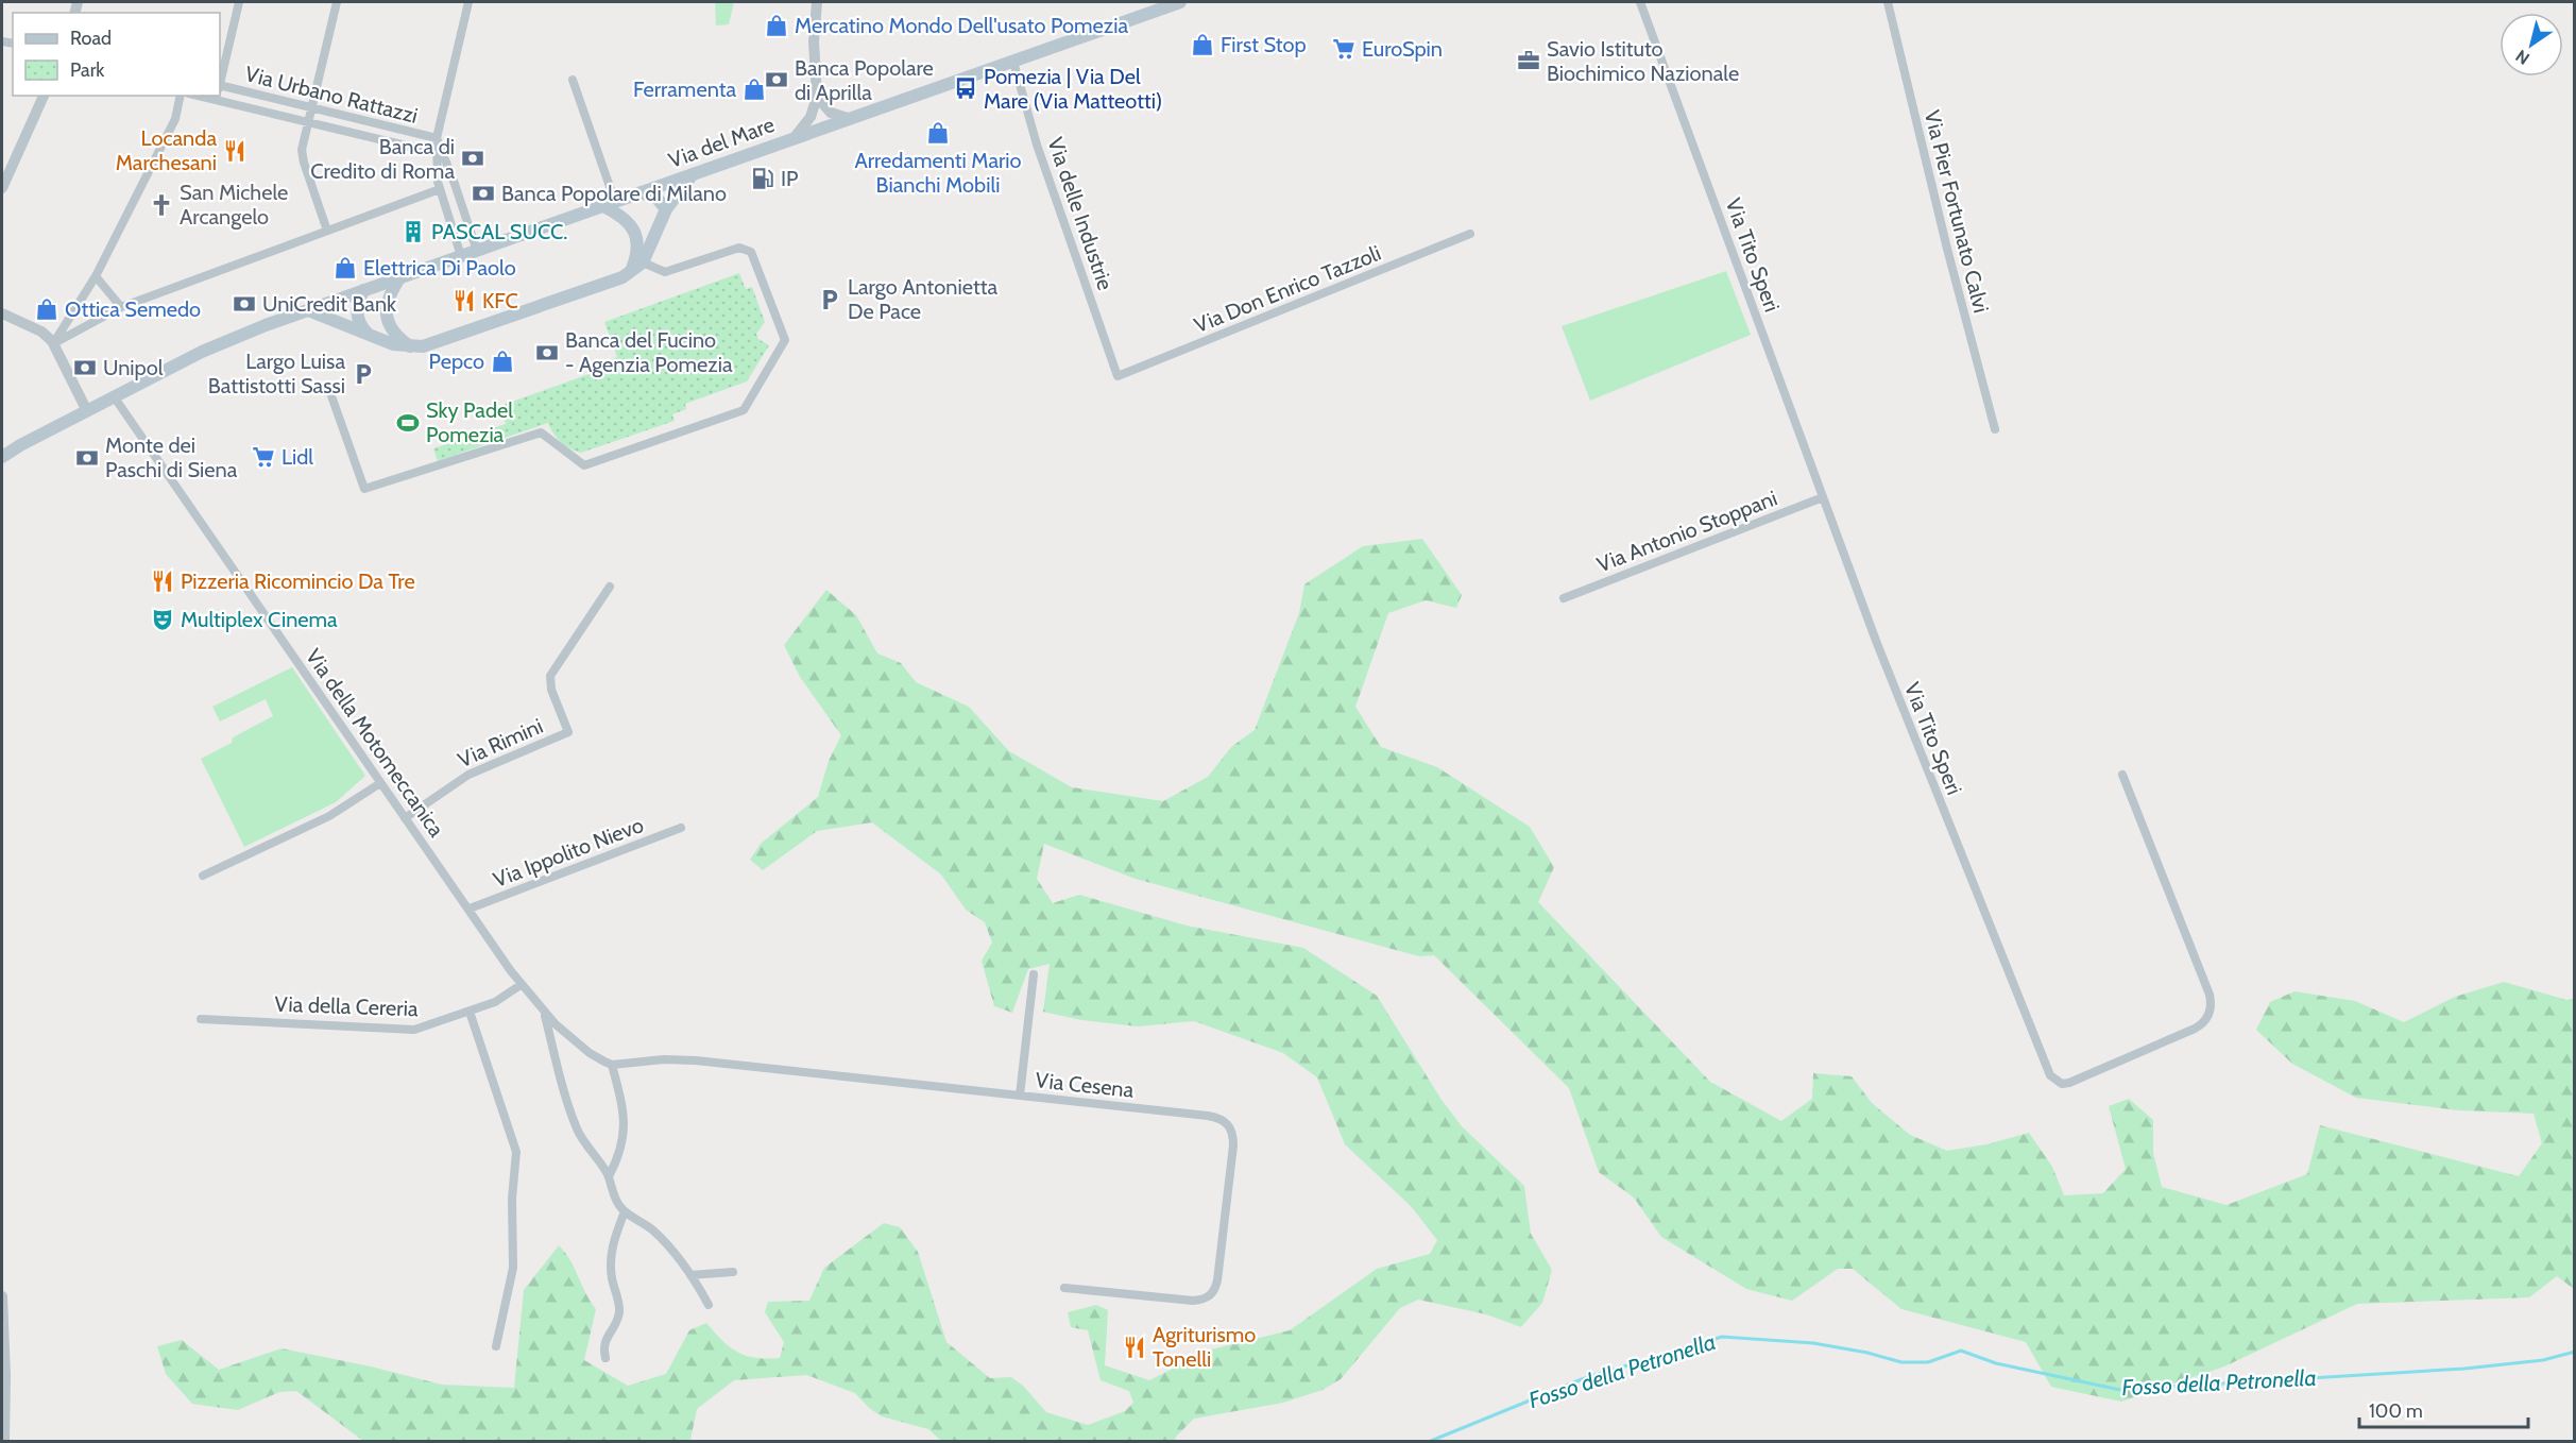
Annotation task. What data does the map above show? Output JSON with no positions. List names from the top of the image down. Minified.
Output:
{"streets":{"main road":["Via del Mare"],"street":["Via Urbano Rattazzi","Via Pier Fortunato Calvi","Via delle Industrie","Via Tito Speri","Via Don Enrico Tazzoli","Via Antonio Stoppani","Via della Motomeccanica","Via Rimini","Via Ippolito Nievo","Via della Cereria","Via Cesena"]},"crossings":[["Via del Mare","Via delle Industrie"],["Via del Mare","Via della Motomeccanica"],["Via delle Industrie","Via Don Enrico Tazzoli"],["Via Tito Speri","Via Antonio Stoppani"],["Via della Motomeccanica","Via Rimini"],["Via della Motomeccanica","Via Ippolito Nievo"],["Via della Motomeccanica","Via della Cereria"],["Via della Motomeccanica","Via Cesena"]],"water":["Fosso della Petronella"],"places":{"shop":["Mercatino Mondo Dell'usato Pomezia","First Stop","Ferramenta","Arredamenti Mario Bianchi Mobili","Elettrica Di Paolo","Ottica Semedo","Pepco"],"supermarket":["EuroSpin","Lidl"],"office":["Savio Istituto Biochimico Nazionale"],"bank":["Banca Popolare di Aprilla","Banca di Credito di Roma","Banca Popolare di Milano","UniCredit Bank","Banca del Fucino - Agenzia Pomezia","Unipol","Monte dei Paschi di Siena"],"bus stop":["Pomezia | Via Del Mare (Via Matteotti)"],"restaurant":["Locanda Marchesani","KFC","Pizzeria Ricomincio Da Tre","Agriturismo Tonelli"],"fuel station":["IP"],"church":["San Michele Arcangelo"],"building":["PASCAL SUCC."],"parking":["Largo Antonietta De Pace","Largo Luisa Battistotti Sassi"],"sports":["Sky Padel Pomezia"],"theatre":["Multiplex Cinema"]},"legend":["Road","Park"],"scale_bar":"100 m","north":"bottom left"}
